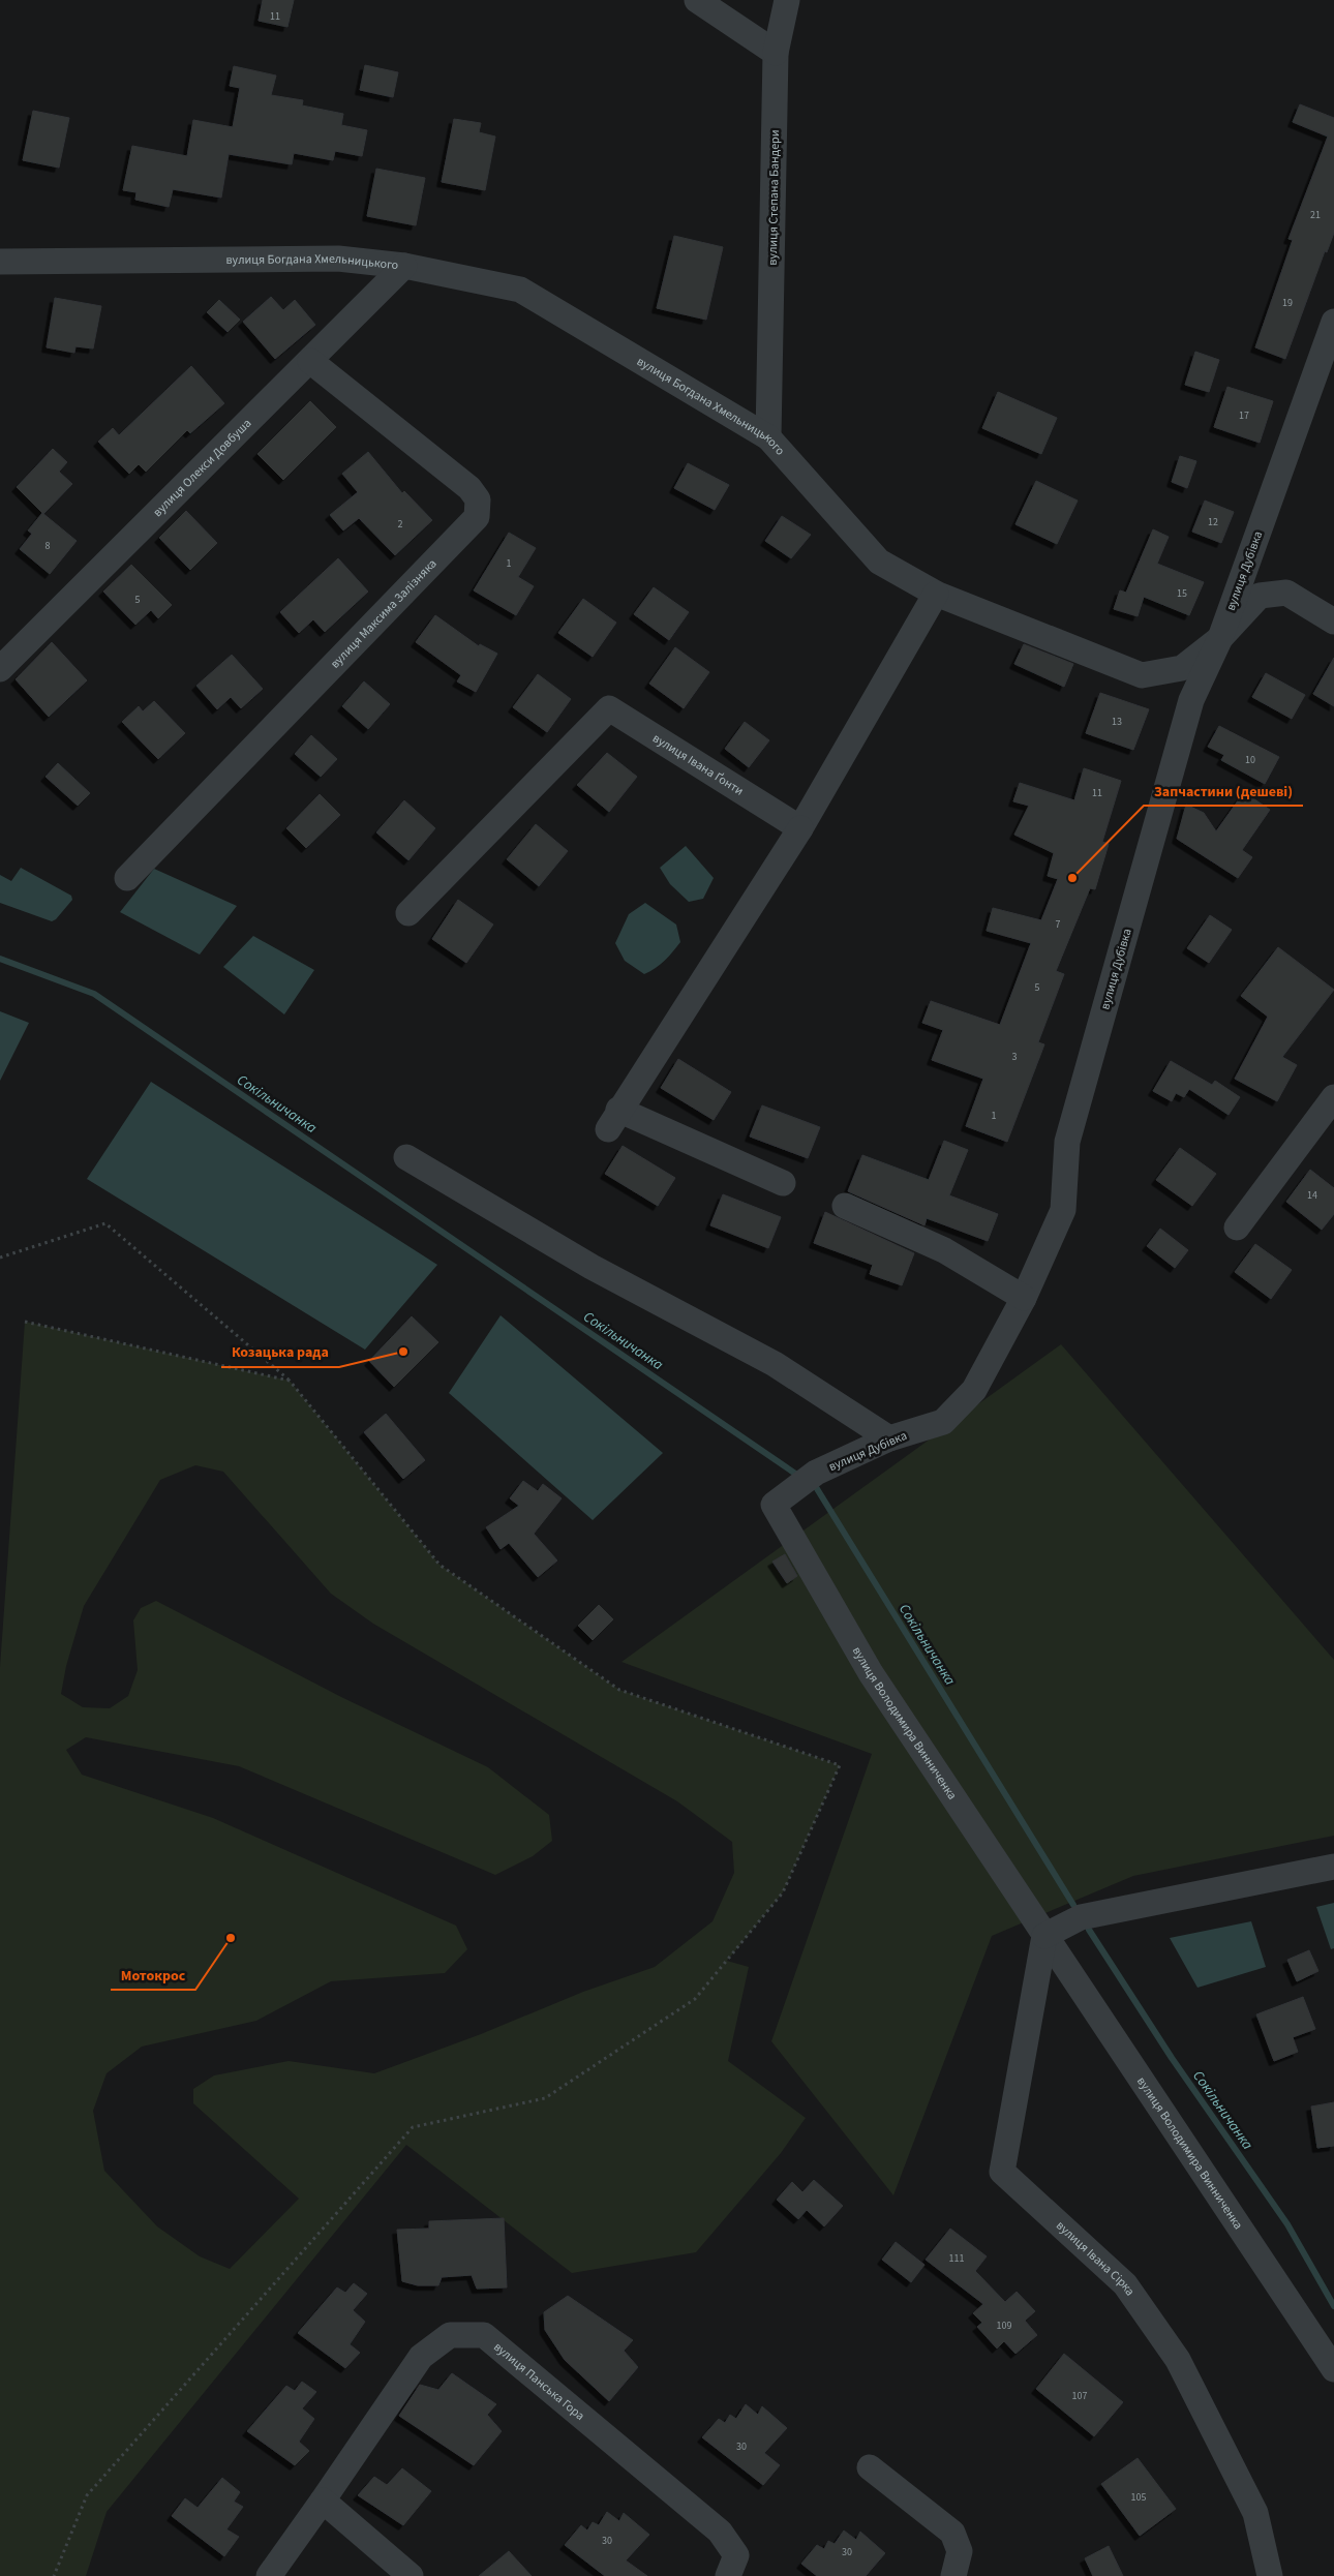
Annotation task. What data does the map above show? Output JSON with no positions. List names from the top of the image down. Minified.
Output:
{"streets":{"street":["вулиця Степана Бандери","вулиця Богдана Хмельницького","вулиця Олекси Довбуша","вулиця Дубівка","вулиця Максима Залізняка","вулиця Івана Ґонти","вулиця Володимира Винниченка","вулиця Івана Сірка","вулиця Панська Гора"]},"crossings":[["вулиця Степана Бандери","вулиця Богдана Хмельницького"],["вулиця Богдана Хмельницького","вулиця Олекси Довбуша"],["вулиця Богдана Хмельницького","вулиця Дубівка"],["вулиця Олекси Довбуша","вулиця Максима Залізняка"],["вулиця Дубівка","вулиця Володимира Винниченка"],["вулиця Володимира Винниченка","вулиця Івана Сірка"]],"water":["Сокільничанка"],"places":["Запчастини (дешеві)","Козацька рада","Мотокрос"],"house_numbers":["11","21","19","17","12","2","8","1","15","5","13","10","11","7","5","3","1","14","111","109","107","30","105","30","30"]}
